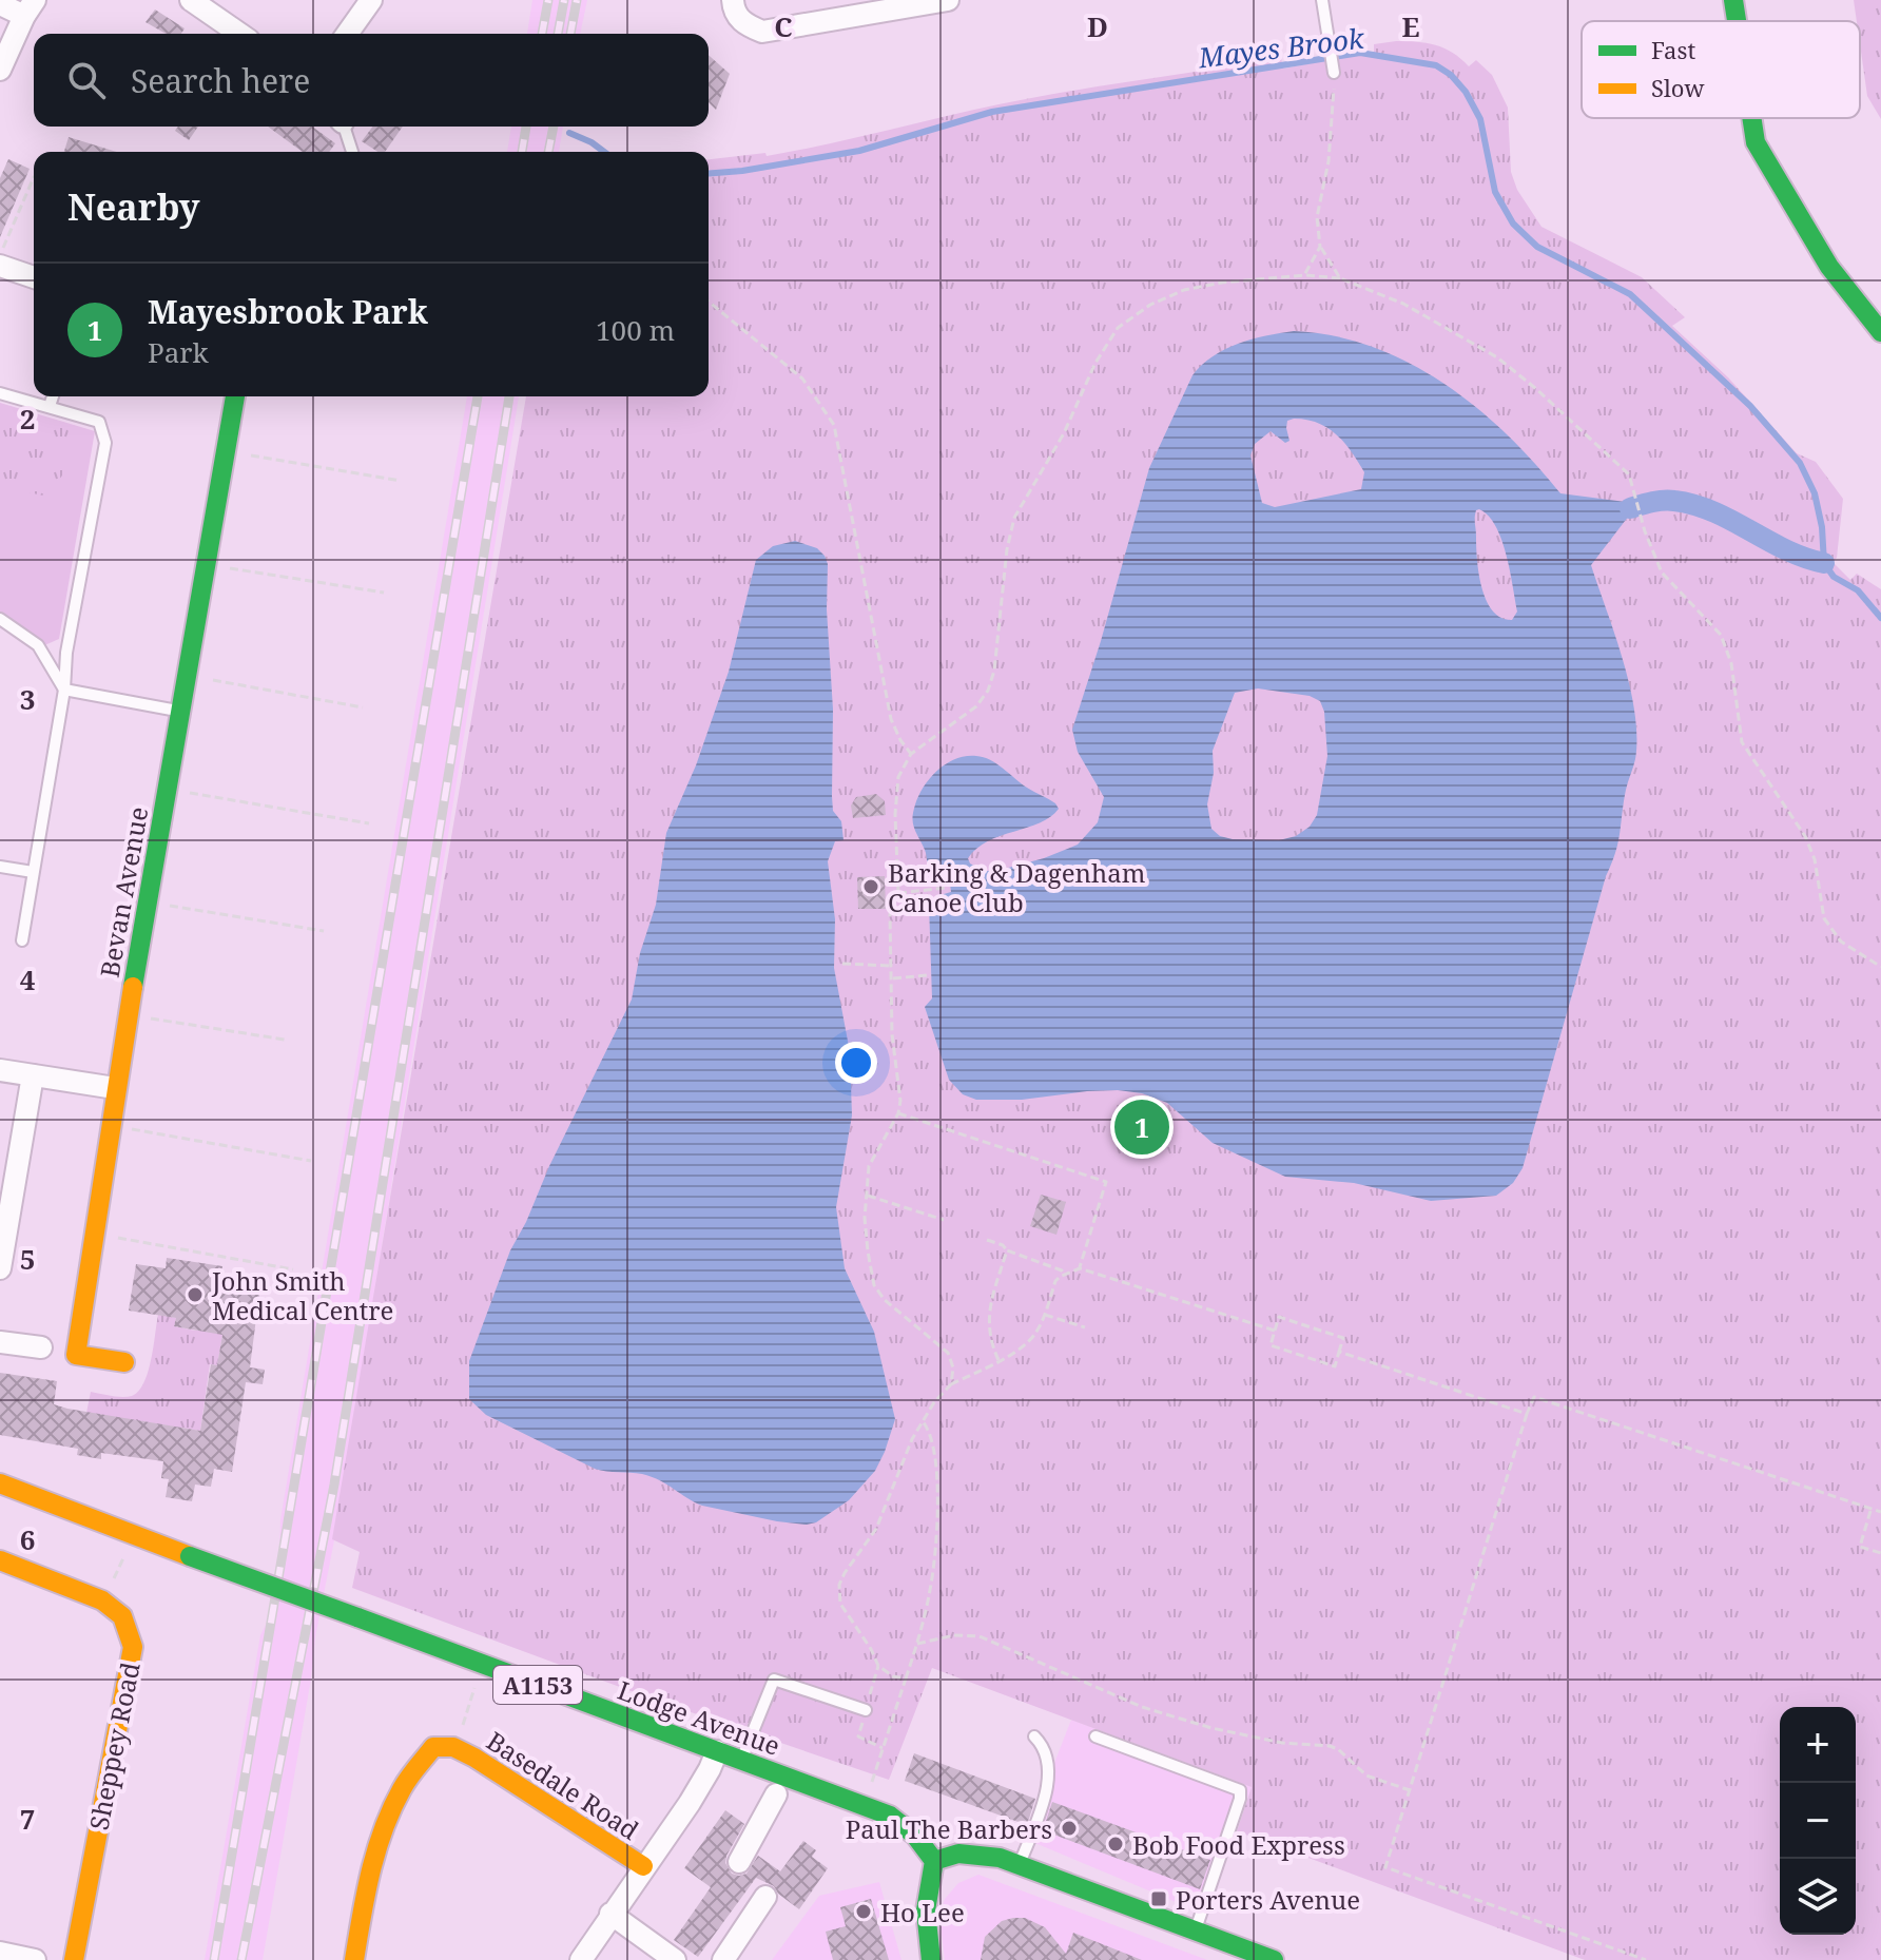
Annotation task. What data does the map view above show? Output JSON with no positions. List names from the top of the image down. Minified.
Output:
{"streets":{"street":["Bevan Avenue","A1153","Lodge Avenue","Sheppey Road","Basedale Road"]},"water":["Mayes Brook"],"places":{"other":["Barking & Dagenham Canoe Club","John Smith Medical Centre","Paul The Barbers","Bob Food Express","Ho Lee"],"transit":["Porters Avenue"]},"legend":["Fast","Slow"],"page":{"search":"Search here","heading":"Nearby","list":[{"mark":"1","name":"Mayesbrook Park","note":"Park","value":"100 m"}],"pins":"1","map_buttons":["+","−"]},"grid":{"columns":["C","D","E"],"rows":["2","3","4","5","6","7"]}}
